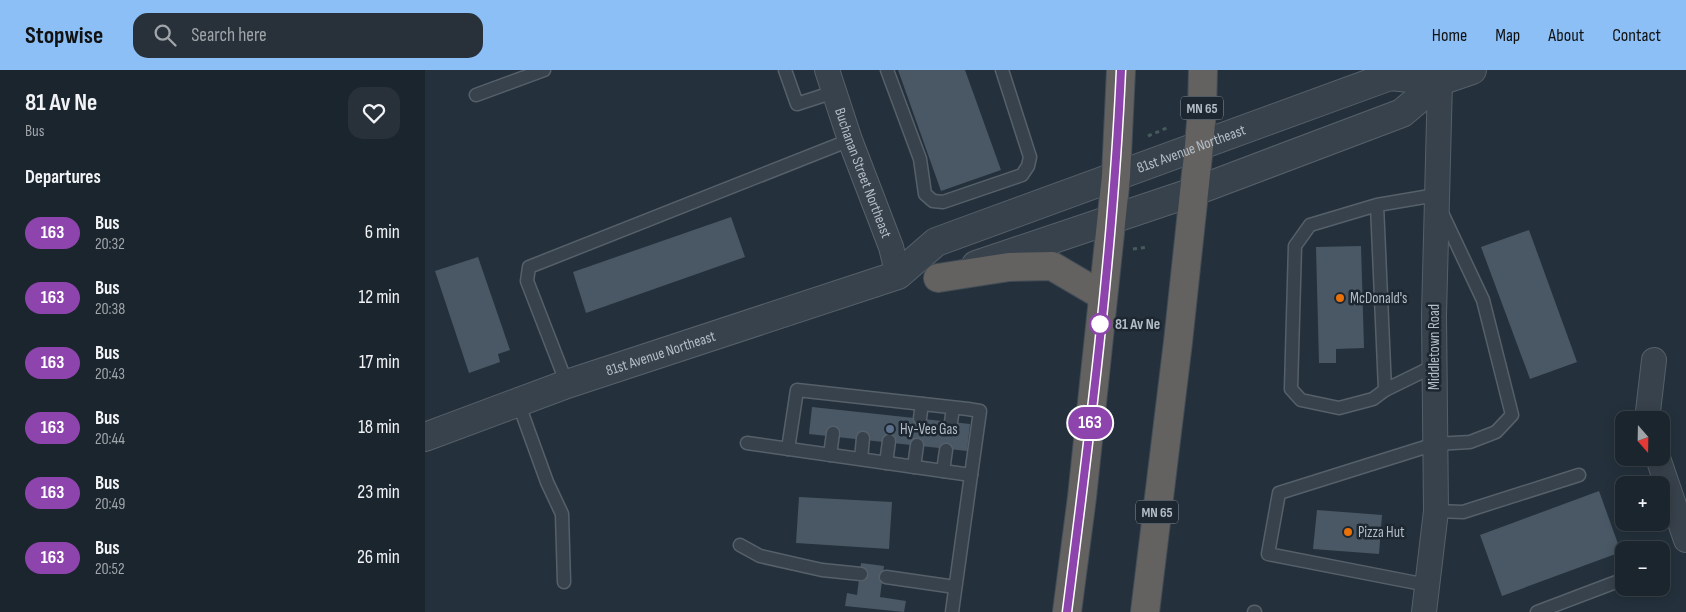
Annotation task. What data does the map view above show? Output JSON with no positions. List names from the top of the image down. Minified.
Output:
{"streets":{"highway":["MN 65"],"street":["81st Avenue Northeast","Buchanan Street Northeast","Middletown Road"]},"crossings":[["MN 65","81st Avenue Northeast"],["81st Avenue Northeast","Buchanan Street Northeast"],["81st Avenue Northeast","Middletown Road"]],"places":["McDonald's","81 Av Ne","Hy-Vee Gas","Pizza Hut"],"lines":["bus line 163"],"north":"bottom","page":{"header":"Stopwise","search":"Search here","nav":["Home","Map","About","Contact"],"heading":[["81 Av Ne","Bus"],"Departures"],"on_map":"163","list":[{"mark":"163","name":"Bus","note":"20:32","value":"6 min"},{"mark":"163","name":"Bus","note":"20:38","value":"12 min"},{"mark":"163","name":"Bus","note":"20:43","value":"17 min"},{"mark":"163","name":"Bus","note":"20:44","value":"18 min"},{"mark":"163","name":"Bus","note":"20:49","value":"23 min"},{"mark":"163","name":"Bus","note":"20:52","value":"26 min"}],"map_buttons":["+","−"]}}
